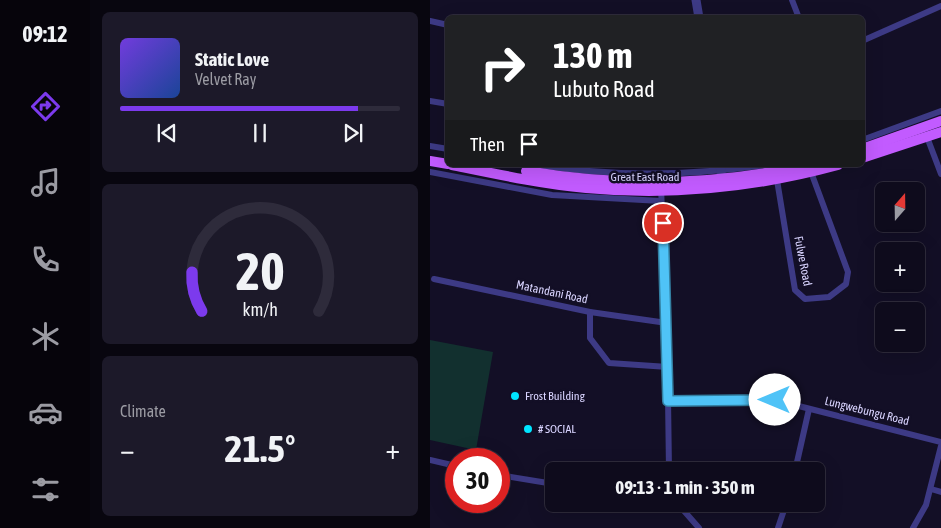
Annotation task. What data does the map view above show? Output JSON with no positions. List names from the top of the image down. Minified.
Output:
{"streets":{"main road":["Great East Road"],"street":["Fulwe Road","Matandani Road","Lungwebungu Road"]},"crossings":[["Great East Road","Fulwe Road"]],"places":["Frost Building","# SOCIAL"],"north":"top","page":{"tabs":"09:12","turn":["130 m","Lubuto Road"],"song":["Static Love","Velvet Ray"],"then":"Then","map_buttons":["+","−"],"tile":"Climate","heat":["−","21.5°","+"],"limit":"30","trip":"09:13 · 1 min · 350 m","gauge":["20","km/h"]}}
